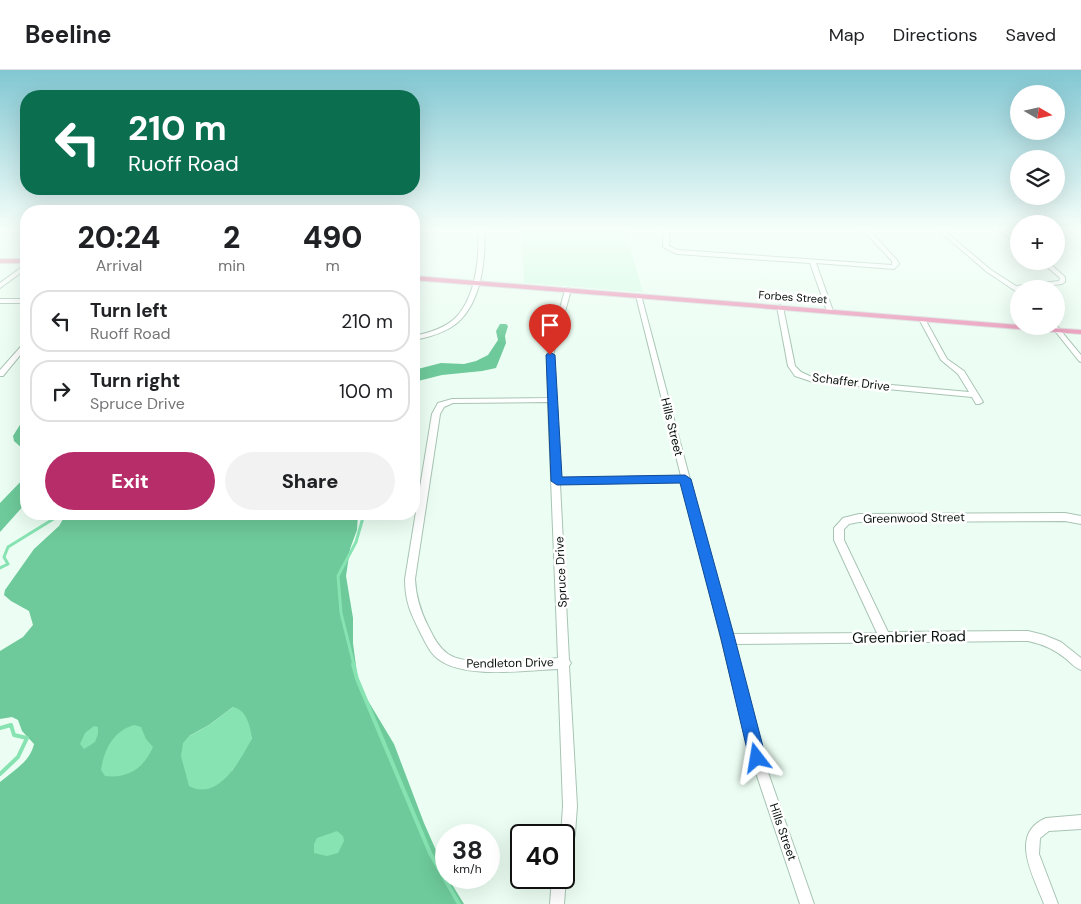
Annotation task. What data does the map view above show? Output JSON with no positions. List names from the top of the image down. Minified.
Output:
{"streets":{"main road":["Forbes Street"],"street":["Schaffer Drive","Hills Street","Greenwood Street","Spruce Drive","Greenbrier Road","Pendleton Drive"]},"crossings":[["Forbes Street","Schaffer Drive"],["Forbes Street","Hills Street"],["Forbes Street","Spruce Drive"],["Hills Street","Greenbrier Road"],["Greenwood Street","Greenbrier Road"],["Spruce Drive","Pendleton Drive"]],"north":"right","page":{"header":"Beeline","nav":["Map","Directions","Saved"],"map_buttons":["+","−"],"turn":["210 m","Ruoff Road"],"eta":["20:24","Arrival","2","min","490","m"],"list":[{"name":"Turn left","note":"Ruoff Road","value":"210 m"},{"name":"Turn right","note":"Spruce Drive","value":"100 m"}],"buttons":["Exit","Share"],"speed":"38 km/h","limit":"40"}}
